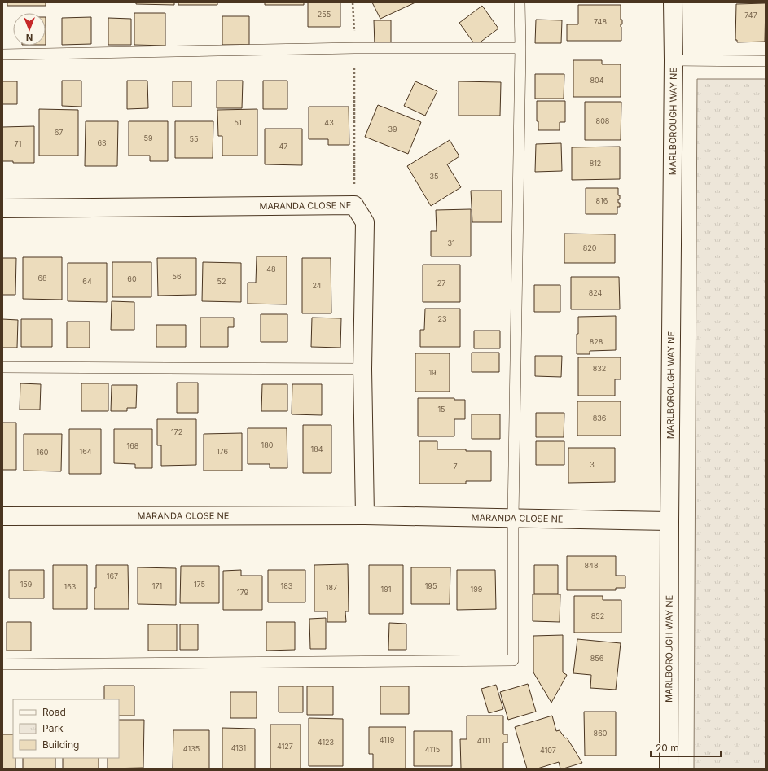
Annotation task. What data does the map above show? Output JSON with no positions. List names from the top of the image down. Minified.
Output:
{"streets":{"street":["MARLBOROUGH WAY NE","MARANDA CLOSE NE"]},"crossings":[["MARLBOROUGH WAY NE","MARANDA CLOSE NE"]],"house_numbers":["255","747","748","804","808","51","43","39","67","59","55","63","71","47","812","35","816","31","820","48","56","68","60","64","52","27","24","824","23","828","832","19","15","836","172","180","168","184","164","176","160","3","7","848","167","159","175","171","183","195","163","187","191","199","179","852","856","860","4119","4111","4123","4127","4131","4135","4115","4107"],"legend":["Road","Park","Building"],"scale_bar":"20 m","north":"bottom"}
